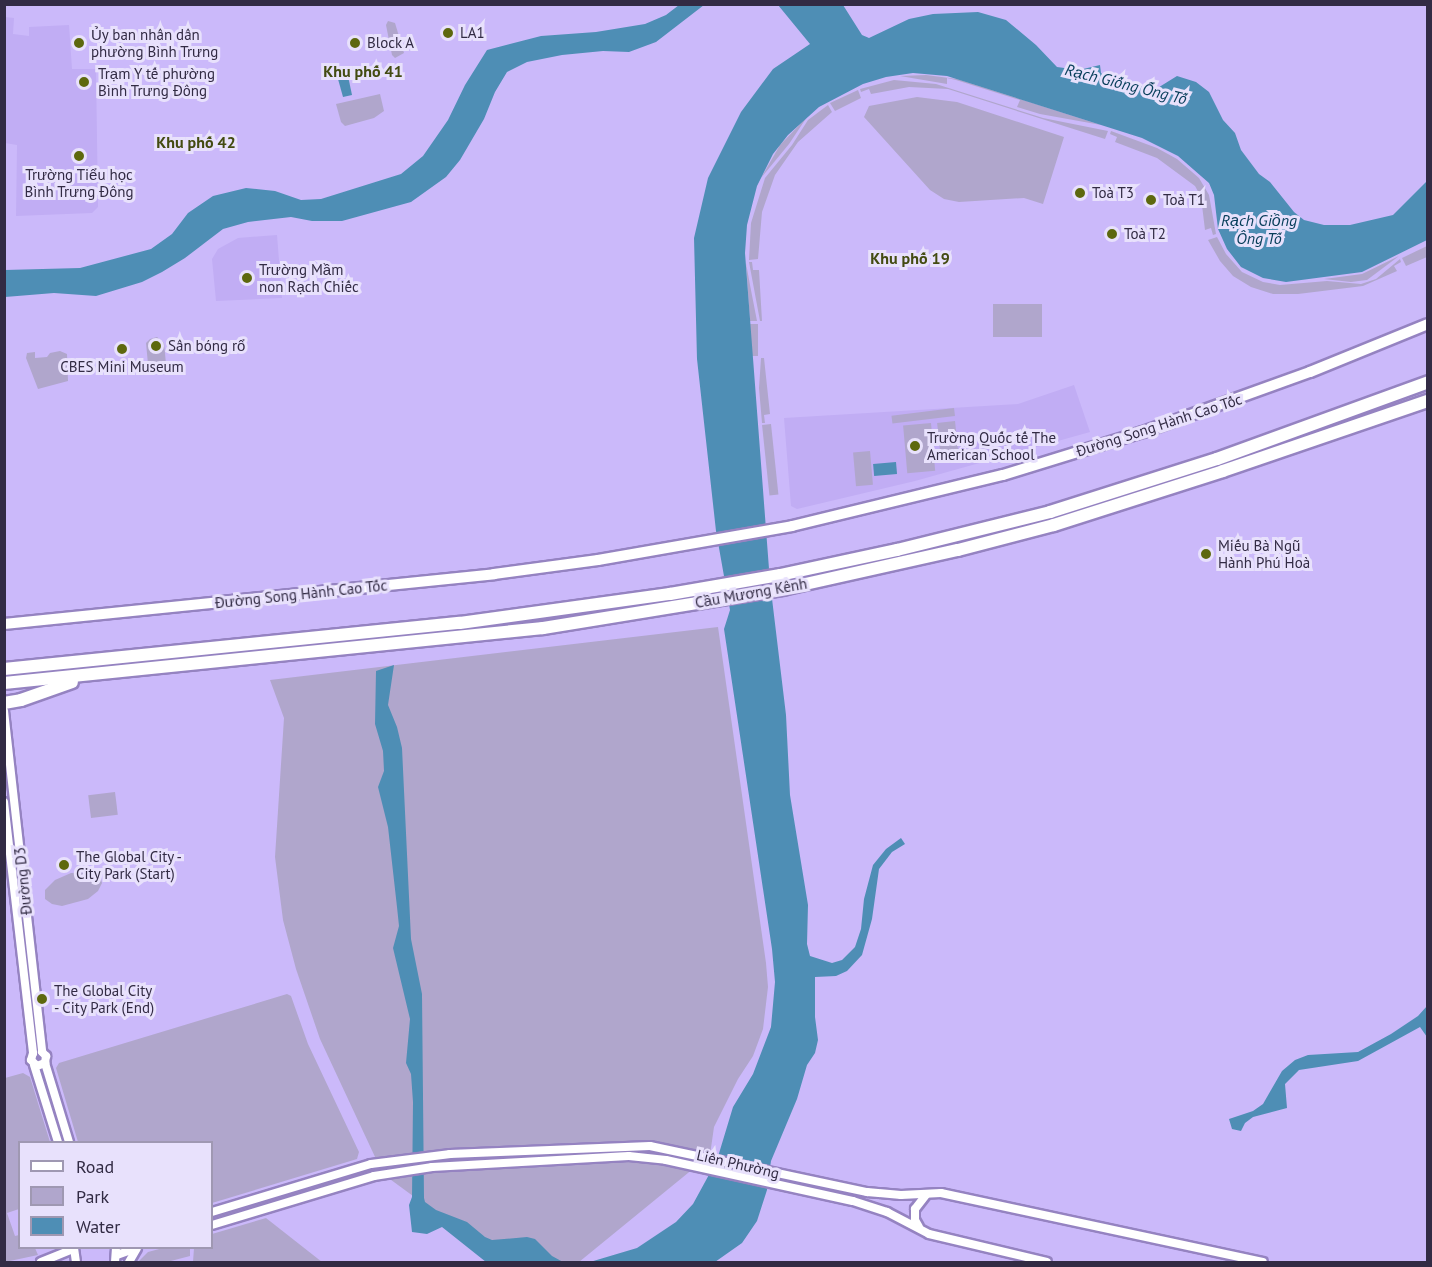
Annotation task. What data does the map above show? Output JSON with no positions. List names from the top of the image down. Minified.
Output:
{"streets":{"highway":["Cầu Mương Kênh"],"main road":["Đường Song Hành Cao Tốc"],"street":["Đường D3","Liên Phường"]},"districts":["Khu phố 41","Khu phố 42","Khu phố 19"],"water":["Rạch Giống Ống Tố","Rạch Giồng Ông Tố"],"places":["LA1","Ủy ban nhân dân phường Bình Trưng","Block A","Trạm Y tế phường Bình Trưng Đông","Trường Tiểu học Bình Trưng Đông","Toà T3","Toà T1","Toà T2","Trường Mầm non Rạch Chiếc","Sân bóng rổ","CBES Mini Museum","Trường Quốc tế The American School","Miếu Bà Ngũ Hành Phú Hoà","The Global City - City Park (Start)","The Global City - City Park (End)"],"legend":["Road","Park","Water"]}
